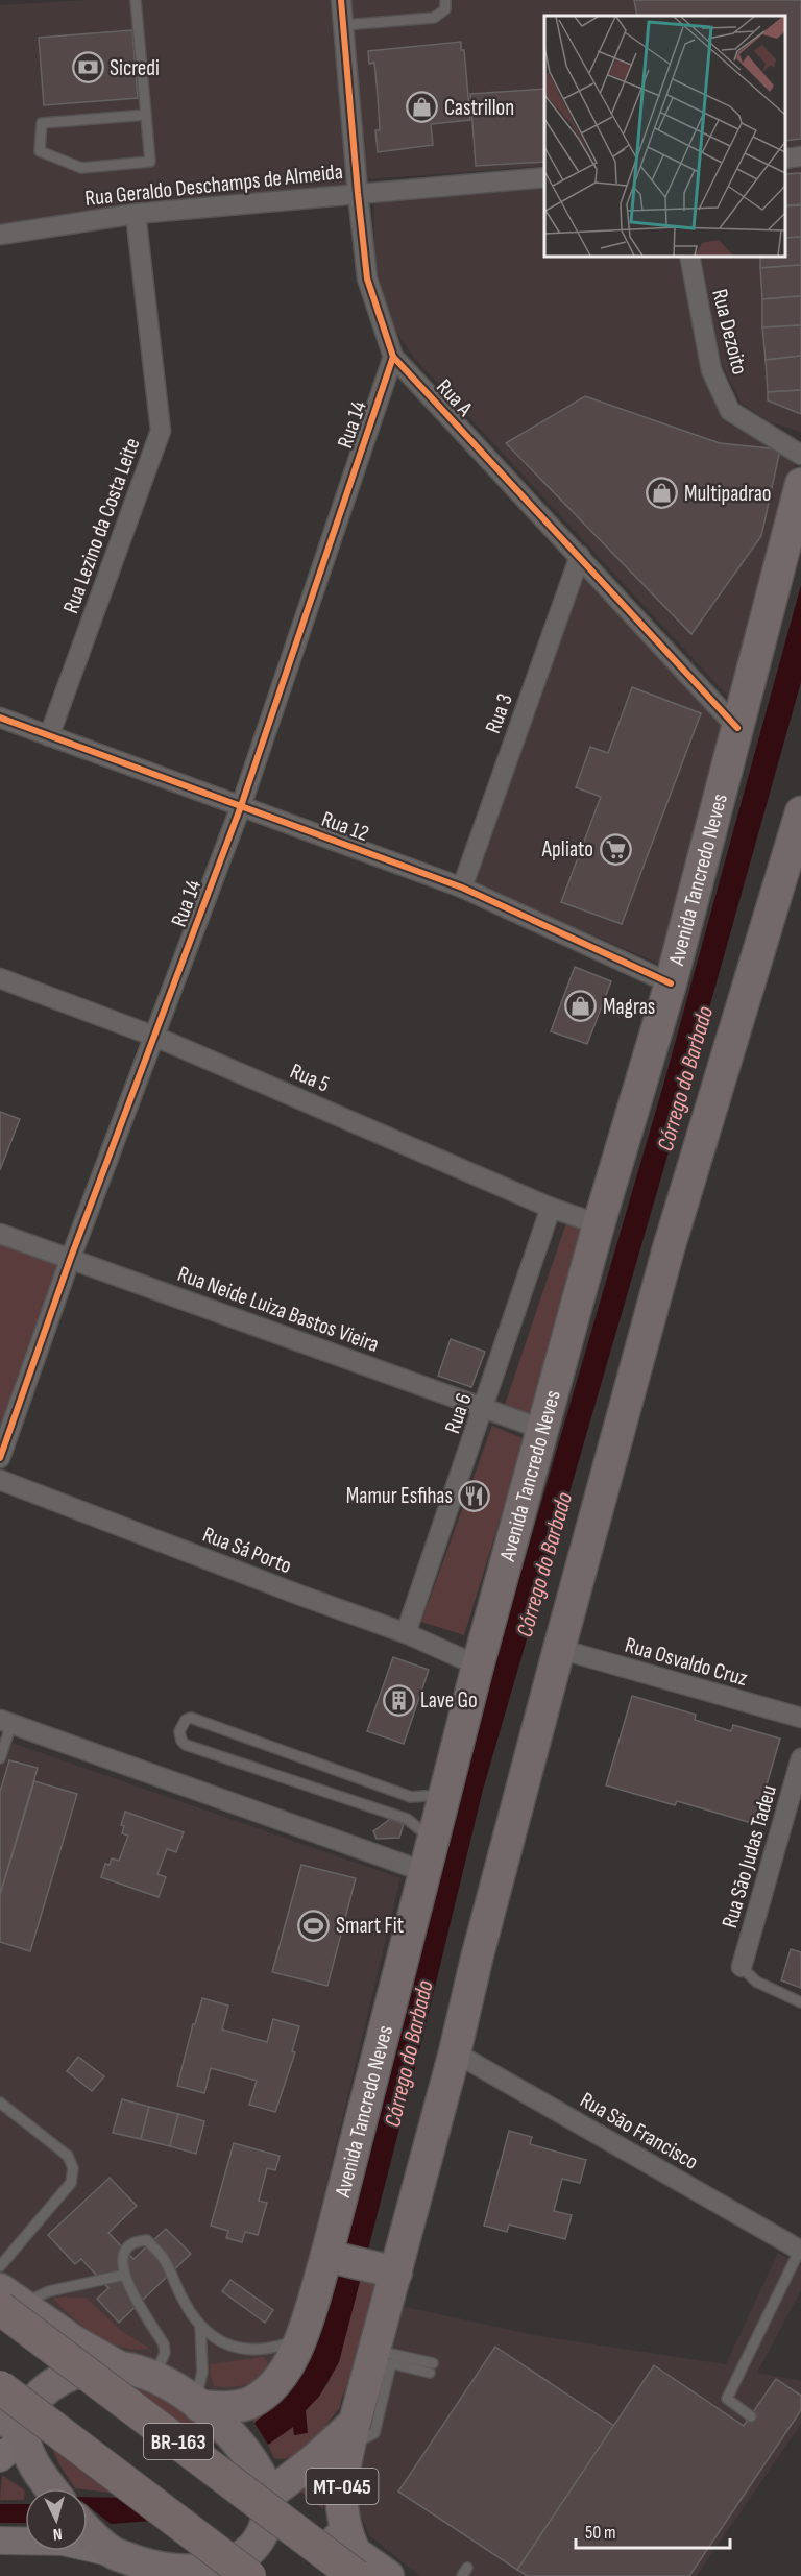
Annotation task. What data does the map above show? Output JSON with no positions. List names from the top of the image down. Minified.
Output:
{"streets":{"highway":["BR-163"],"main road":["Avenida Tancredo Neves","MT-045"],"street":["Rua Geraldo Deschamps de Almeida","Rua Dezoito","Rua A","Rua 14","Rua Lezino da Costa Leite","Rua 3","Rua 12","Rua 5","Rua Neide Luiza Bastos Vieira","Rua 6","Rua Sá Porto","Rua Osvaldo Cruz","Rua São Judas Tadeu","Rua São Francisco"]},"crossings":[["Rua Geraldo Deschamps de Almeida","Rua A"],["Rua Geraldo Deschamps de Almeida","Rua Lezino da Costa Leite"],["Rua A","Rua 14"],["Rua A","Rua 3"],["Rua A","Avenida Tancredo Neves"],["Rua 14","Rua 12"],["Rua 14","Rua 5"],["Rua 14","Rua Neide Luiza Bastos Vieira"],["Rua Lezino da Costa Leite","Rua 12"],["Rua 3","Rua 12"],["Rua 12","Avenida Tancredo Neves"],["Avenida Tancredo Neves","Rua 5"],["Avenida Tancredo Neves","Rua Neide Luiza Bastos Vieira"],["Avenida Tancredo Neves","Rua Sá Porto"],["Avenida Tancredo Neves","MT-045"],["Rua 5","Rua 6"],["Rua Neide Luiza Bastos Vieira","Rua 6"],["Rua 6","Rua Sá Porto"],["Rua Osvaldo Cruz","MT-045"],["Rua São Francisco","MT-045"],["BR-163","MT-045"]],"water":["Córrego do Barbado"],"places":{"bank":["Sicredi"],"shop":["Castrillon","Multipadrao","Magras"],"supermarket":["Apliato"],"restaurant":["Mamur Esfihas"],"building":["Lave Go"],"sports":["Smart Fit"]},"scale_bar":"50 m","north":"bottom"}
